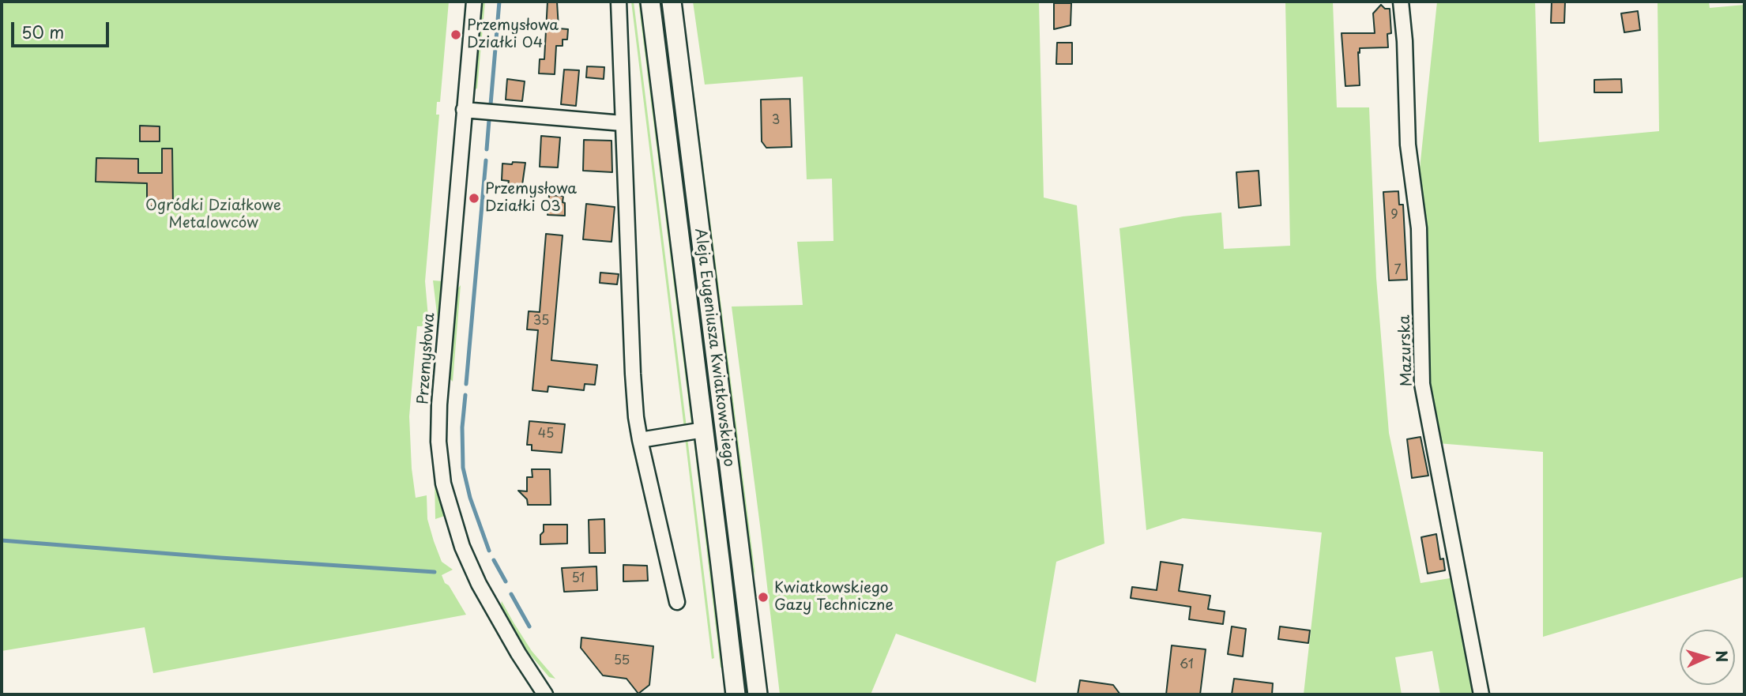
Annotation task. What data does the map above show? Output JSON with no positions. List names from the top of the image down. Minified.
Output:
{"streets":{"street":["Aleja Eugeniusza Kwiatkowskiego","Mazurska","Przemysłowa"]},"parks":["Ogródki Działkowe Metalowców"],"places":["Przemysłowa Działki 04","Przemysłowa Działki 03","Kwiatkowskiego Gazy Techniczne"],"house_numbers":["3","9","7","35","45","51","55","61"],"scale_bar":"50 m","north":"right"}
